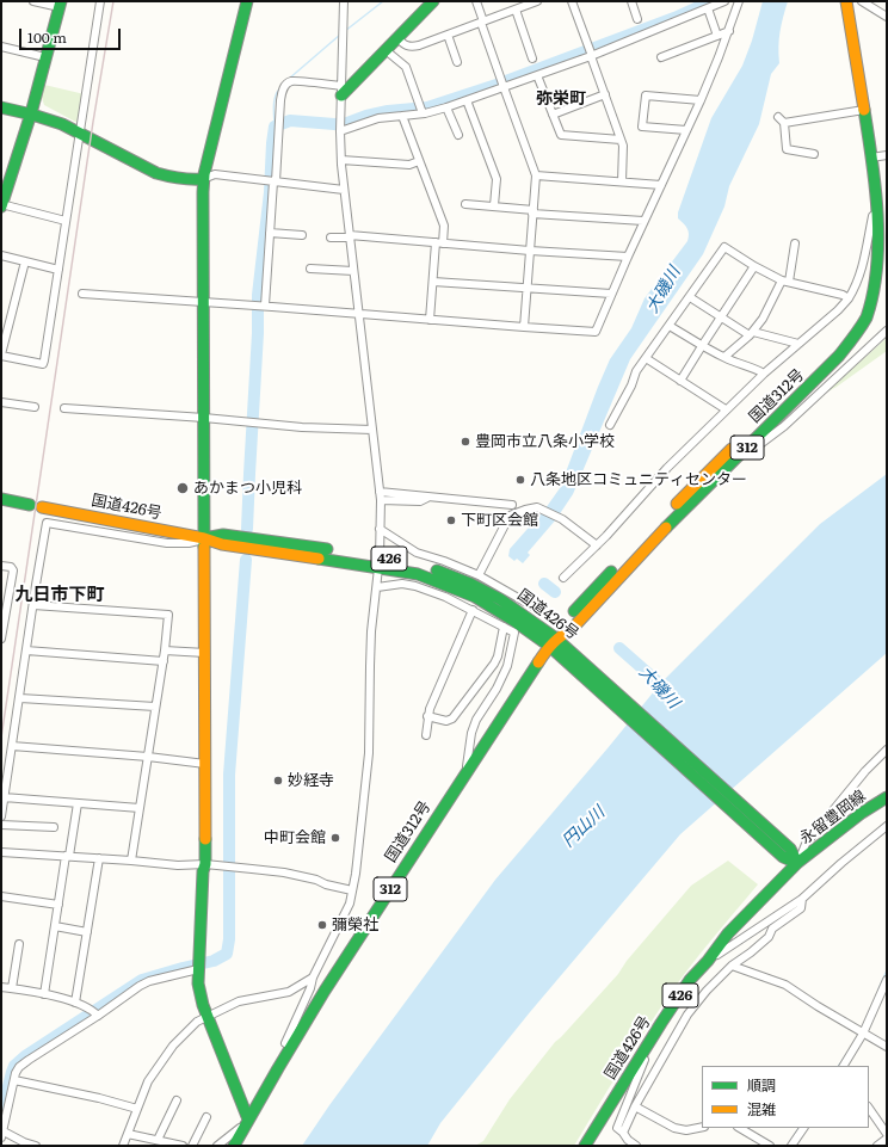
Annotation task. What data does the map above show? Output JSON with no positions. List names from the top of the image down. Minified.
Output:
{"streets":{"main road":["国道312号","312","国道426号","426","永留豊岡線"]},"crossings":[["国道312号","国道426号"],["国道426号","永留豊岡線"]],"districts":["弥栄町","九日市下町"],"water":["大磯川","円山川"],"places":["豊岡市立八条小学校","八条地区コミュニティセンター","あかまつ小児科","下町区会館","妙経寺","中町会館","彌榮社"],"legend":["順調","混雑"],"scale_bar":"100 m"}
